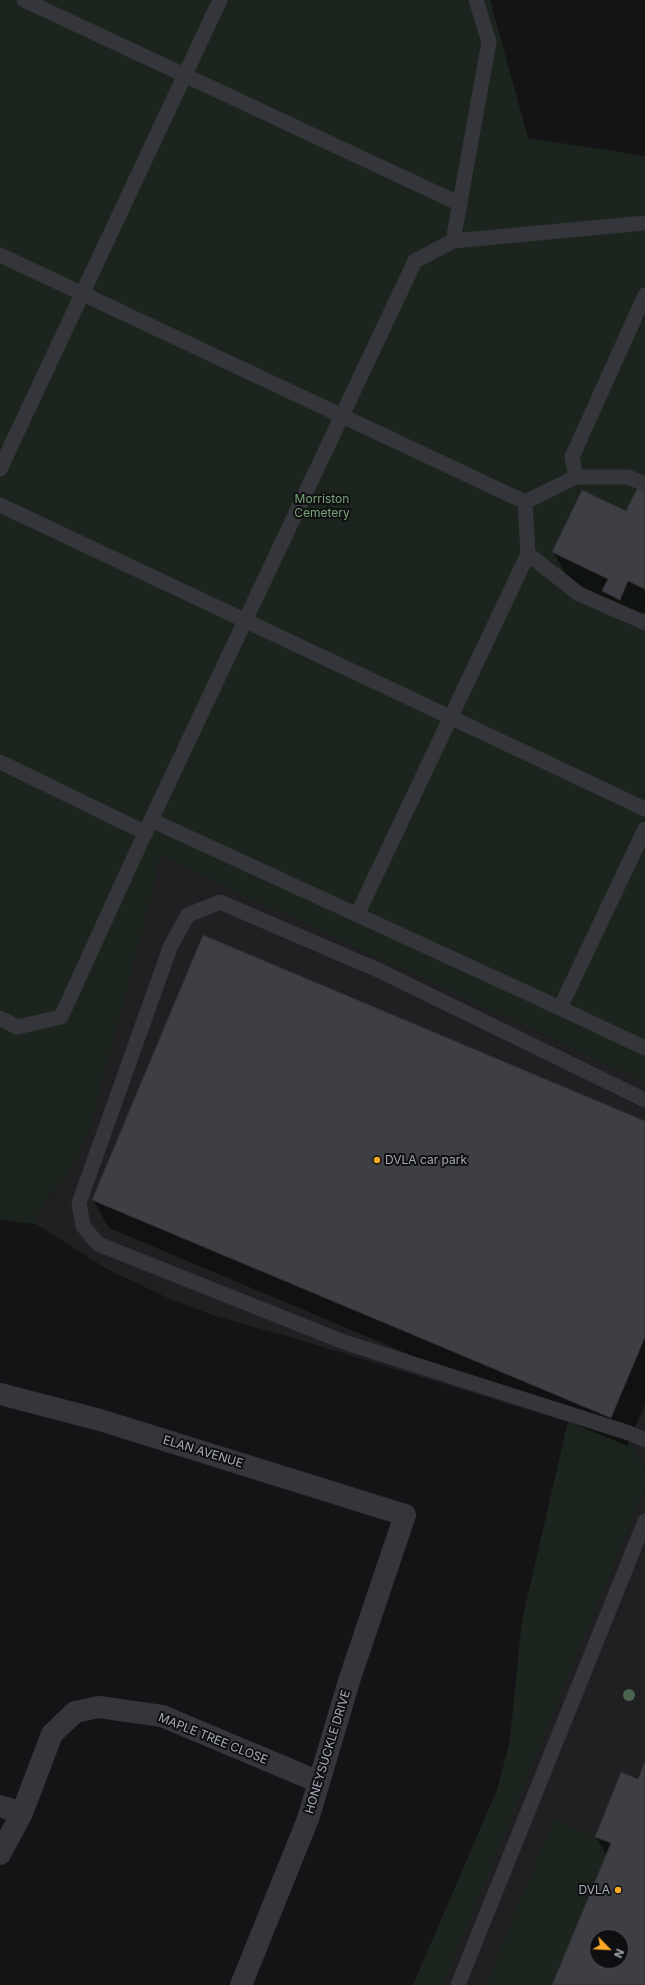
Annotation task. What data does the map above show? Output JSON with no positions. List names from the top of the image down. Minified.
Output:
{"streets":{"street":["ELAN AVENUE","MAPLE TREE CLOSE","HONEYSUCKLE DRIVE"]},"crossings":[["ELAN AVENUE","HONEYSUCKLE DRIVE"],["MAPLE TREE CLOSE","HONEYSUCKLE DRIVE"]],"parks":["Morriston Cemetery"],"places":["DVLA car park","DVLA"],"north":"bottom right"}
